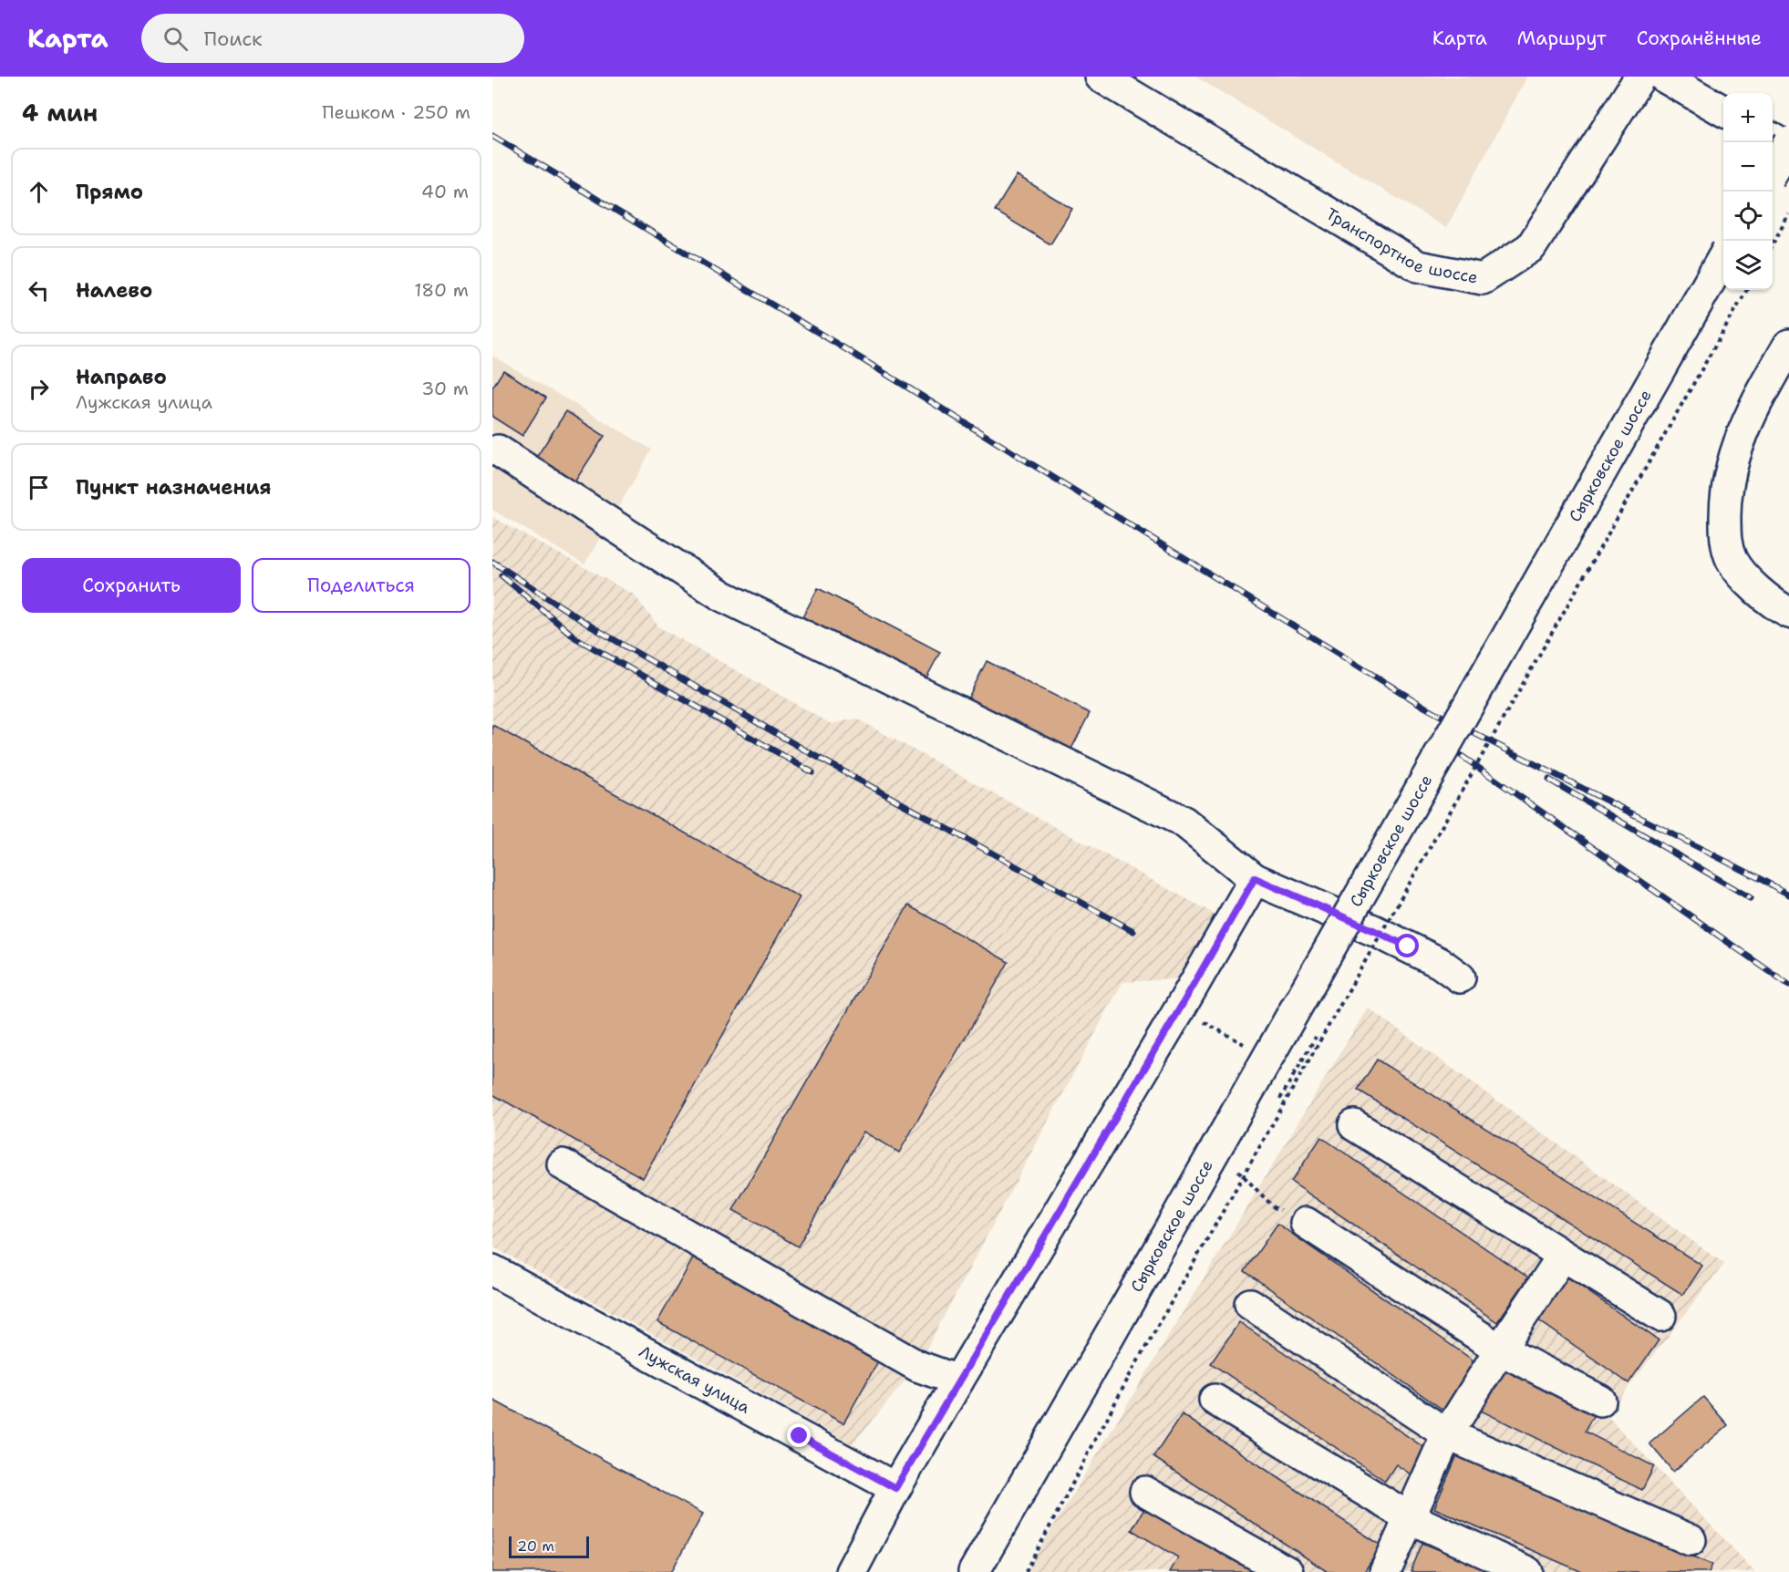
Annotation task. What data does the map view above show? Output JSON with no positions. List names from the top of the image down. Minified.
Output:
{"streets":{"main road":["Транспортное шоссе","Сырковское шоссе","Лужская улица"]},"scale_bar":"20 m","page":{"header":"Карта","search":"Поиск","nav":["Карта","Маршрут","Сохранённые"],"heading":["4 мин","Пешком · 250 m"],"map_buttons":["+","−"],"list":[["Прямо","40 m"],["Налево","180 m"],["Направо","Лужская улица","30 m"],"Пункт назначения"],"buttons":["Сохранить","Поделиться"],"scale":"20 m"}}
